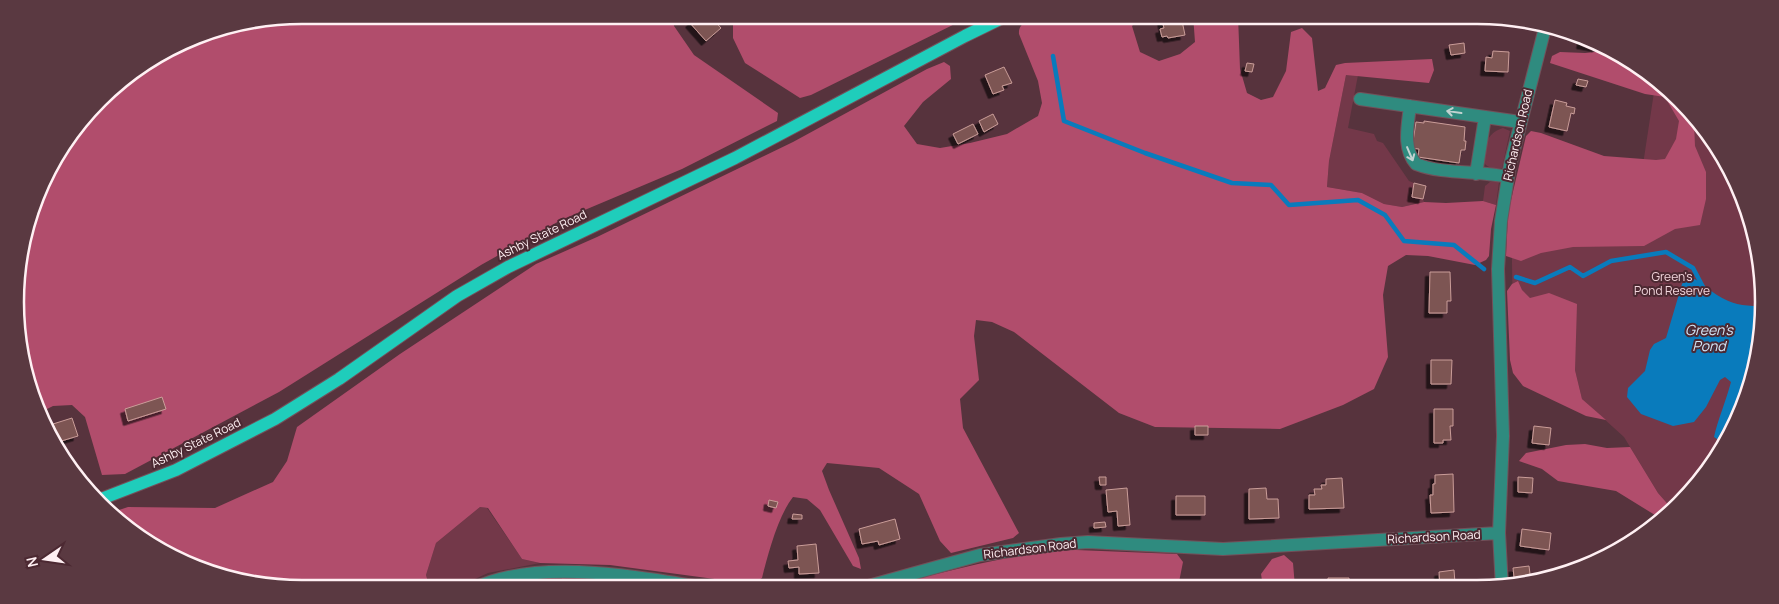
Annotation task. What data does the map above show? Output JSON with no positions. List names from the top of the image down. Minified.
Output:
{"streets":{"main road":["Ashby State Road"],"street":["Richardson Road"]},"water":["Green's Pond"],"parks":["Green's Pond Reserve"],"north":"left"}
